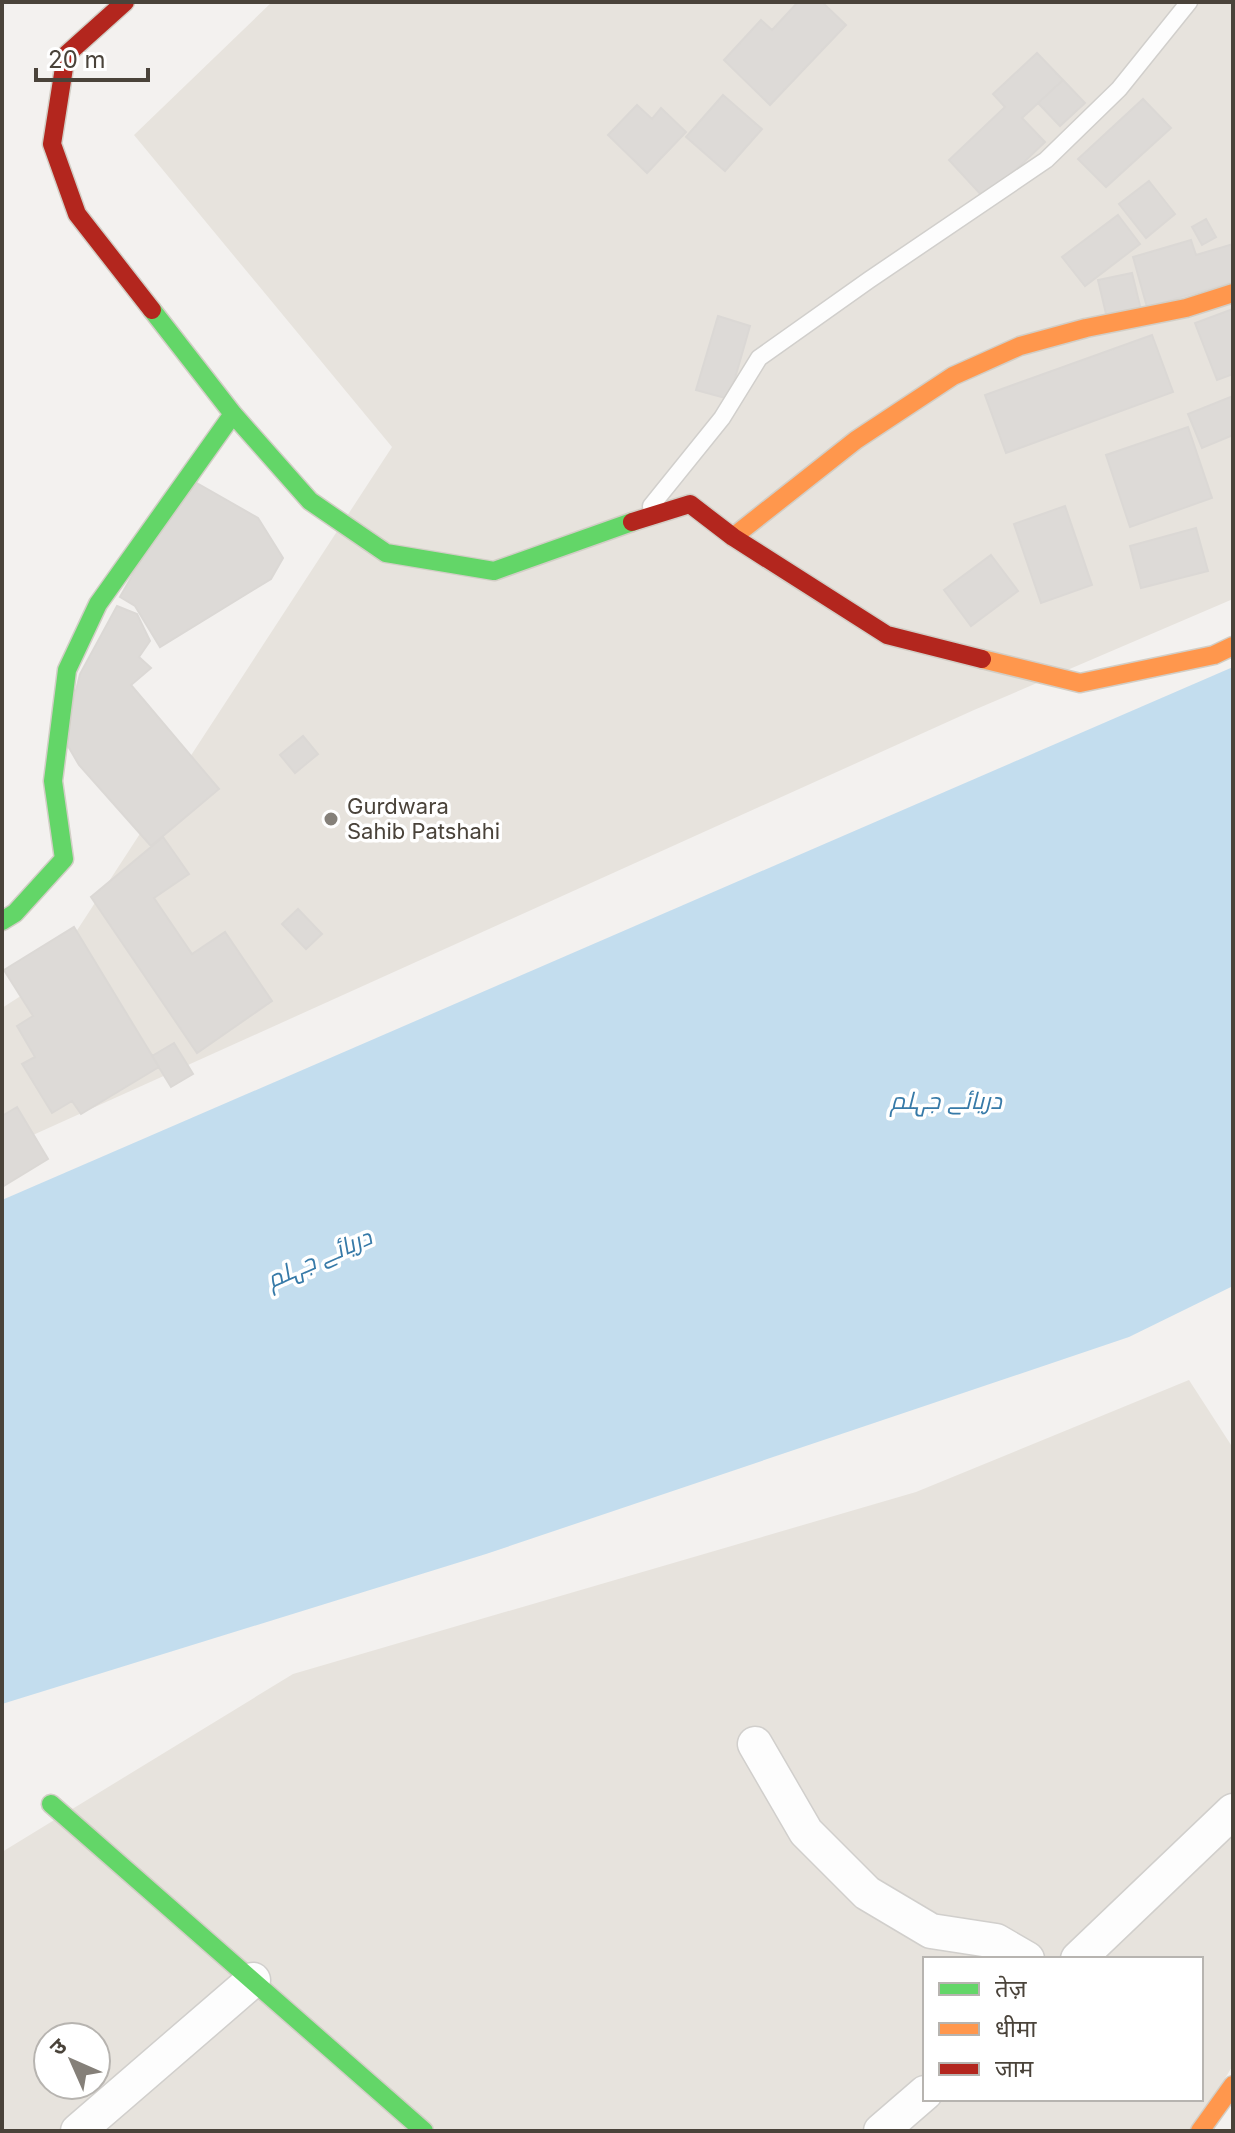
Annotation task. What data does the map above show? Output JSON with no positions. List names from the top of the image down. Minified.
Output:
{"water":["دریائے جہلم"],"places":["Gurdwara Sahib Patshahi"],"legend":["तेज़","धीमा","जाम"],"scale_bar":"20 m","north":"top left"}
